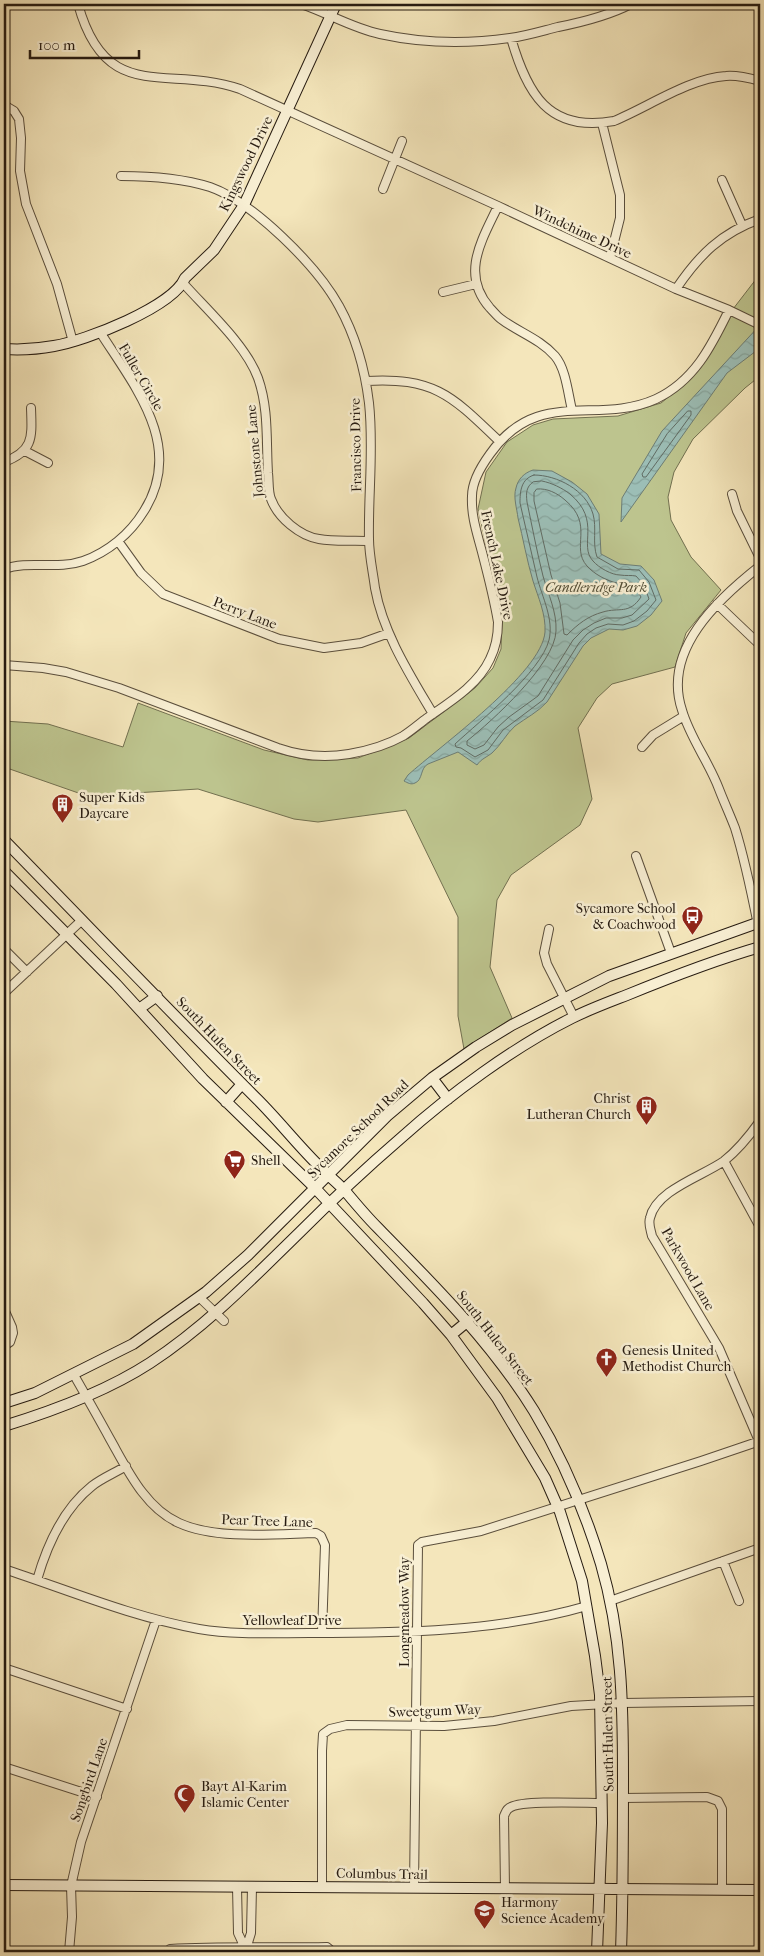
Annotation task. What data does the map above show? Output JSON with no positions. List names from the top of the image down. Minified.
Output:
{"streets":{"main road":["Kingswood Drive","South Hulen Street","Sycamore School Road","Columbus Trail"],"street":["Windchime Drive","Fuller Circle","Francisco Drive","Johnstone Lane","French Lake Drive","Perry Lane","Parkwood Lane","Pear Tree Lane","Longmeadow Way","Yellowleaf Drive","Sweetgum Way","Songbird Lane"]},"crossings":[["Kingswood Drive","Windchime Drive"],["Kingswood Drive","Fuller Circle"],["Kingswood Drive","Francisco Drive"],["Kingswood Drive","Johnstone Lane"],["Windchime Drive","French Lake Drive"],["Fuller Circle","Perry Lane"],["Francisco Drive","Johnstone Lane"],["Francisco Drive","French Lake Drive"],["Francisco Drive","Perry Lane"],["South Hulen Street","Sycamore School Road"],["South Hulen Street","Longmeadow Way"],["South Hulen Street","Yellowleaf Drive"],["South Hulen Street","Sweetgum Way"],["South Hulen Street","Columbus Trail"],["Sycamore School Road","Pear Tree Lane"],["Parkwood Lane","Longmeadow Way"],["Pear Tree Lane","Yellowleaf Drive"],["Longmeadow Way","Yellowleaf Drive"],["Longmeadow Way","Sweetgum Way"],["Longmeadow Way","Columbus Trail"],["Yellowleaf Drive","Songbird Lane"],["Sweetgum Way","Columbus Trail"],["Songbird Lane","Columbus Trail"]],"parks":["Candleridge Park"],"places":{"building":["Super Kids Daycare","Christ Lutheran Church"],"bus stop":["Sycamore School & Coachwood"],"supermarket":["Shell"],"church":["Genesis United Methodist Church"],"mosque":["Bayt Al-Karim Islamic Center"],"school or university":["Harmony Science Academy"]},"scale_bar":"100 m"}
